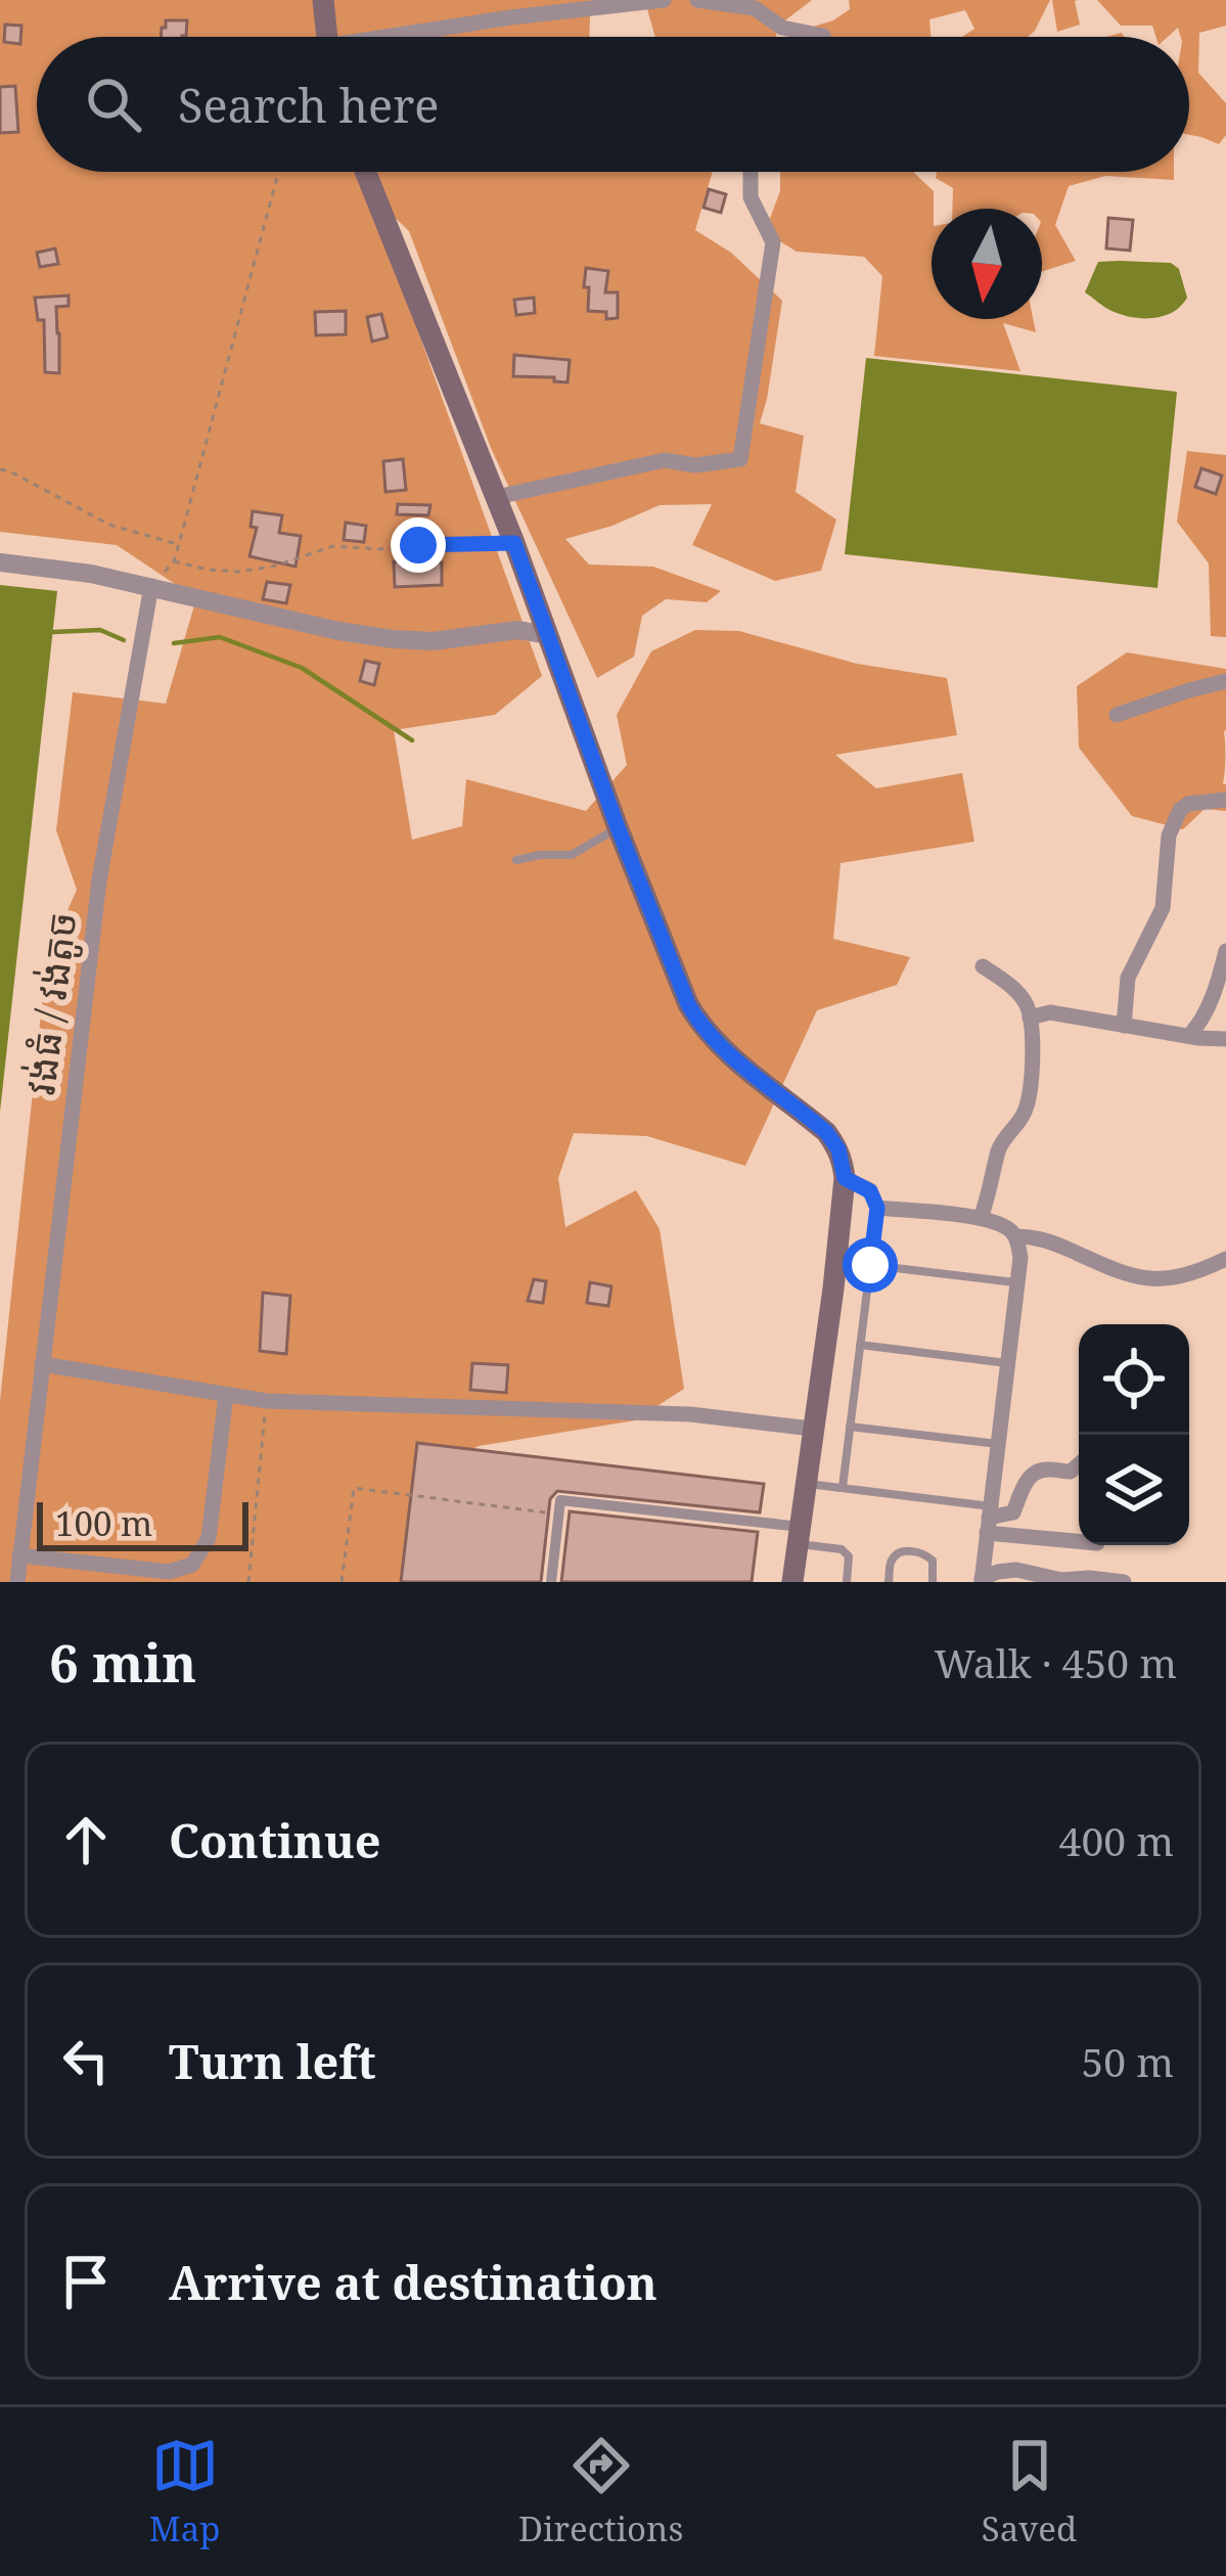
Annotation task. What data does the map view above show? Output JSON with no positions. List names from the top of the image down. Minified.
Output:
{"streets":{"street":["វង់ធំ / វង់តូច"]},"scale_bar":"100 m","north":"bottom","page":{"search":"Search here","scale":"100 m","heading":["6 min","Walk · 450 m"],"list":[["Continue","400 m"],["Turn left","50 m"],"Arrive at destination"],"nav":["Map","Directions","Saved"]}}
